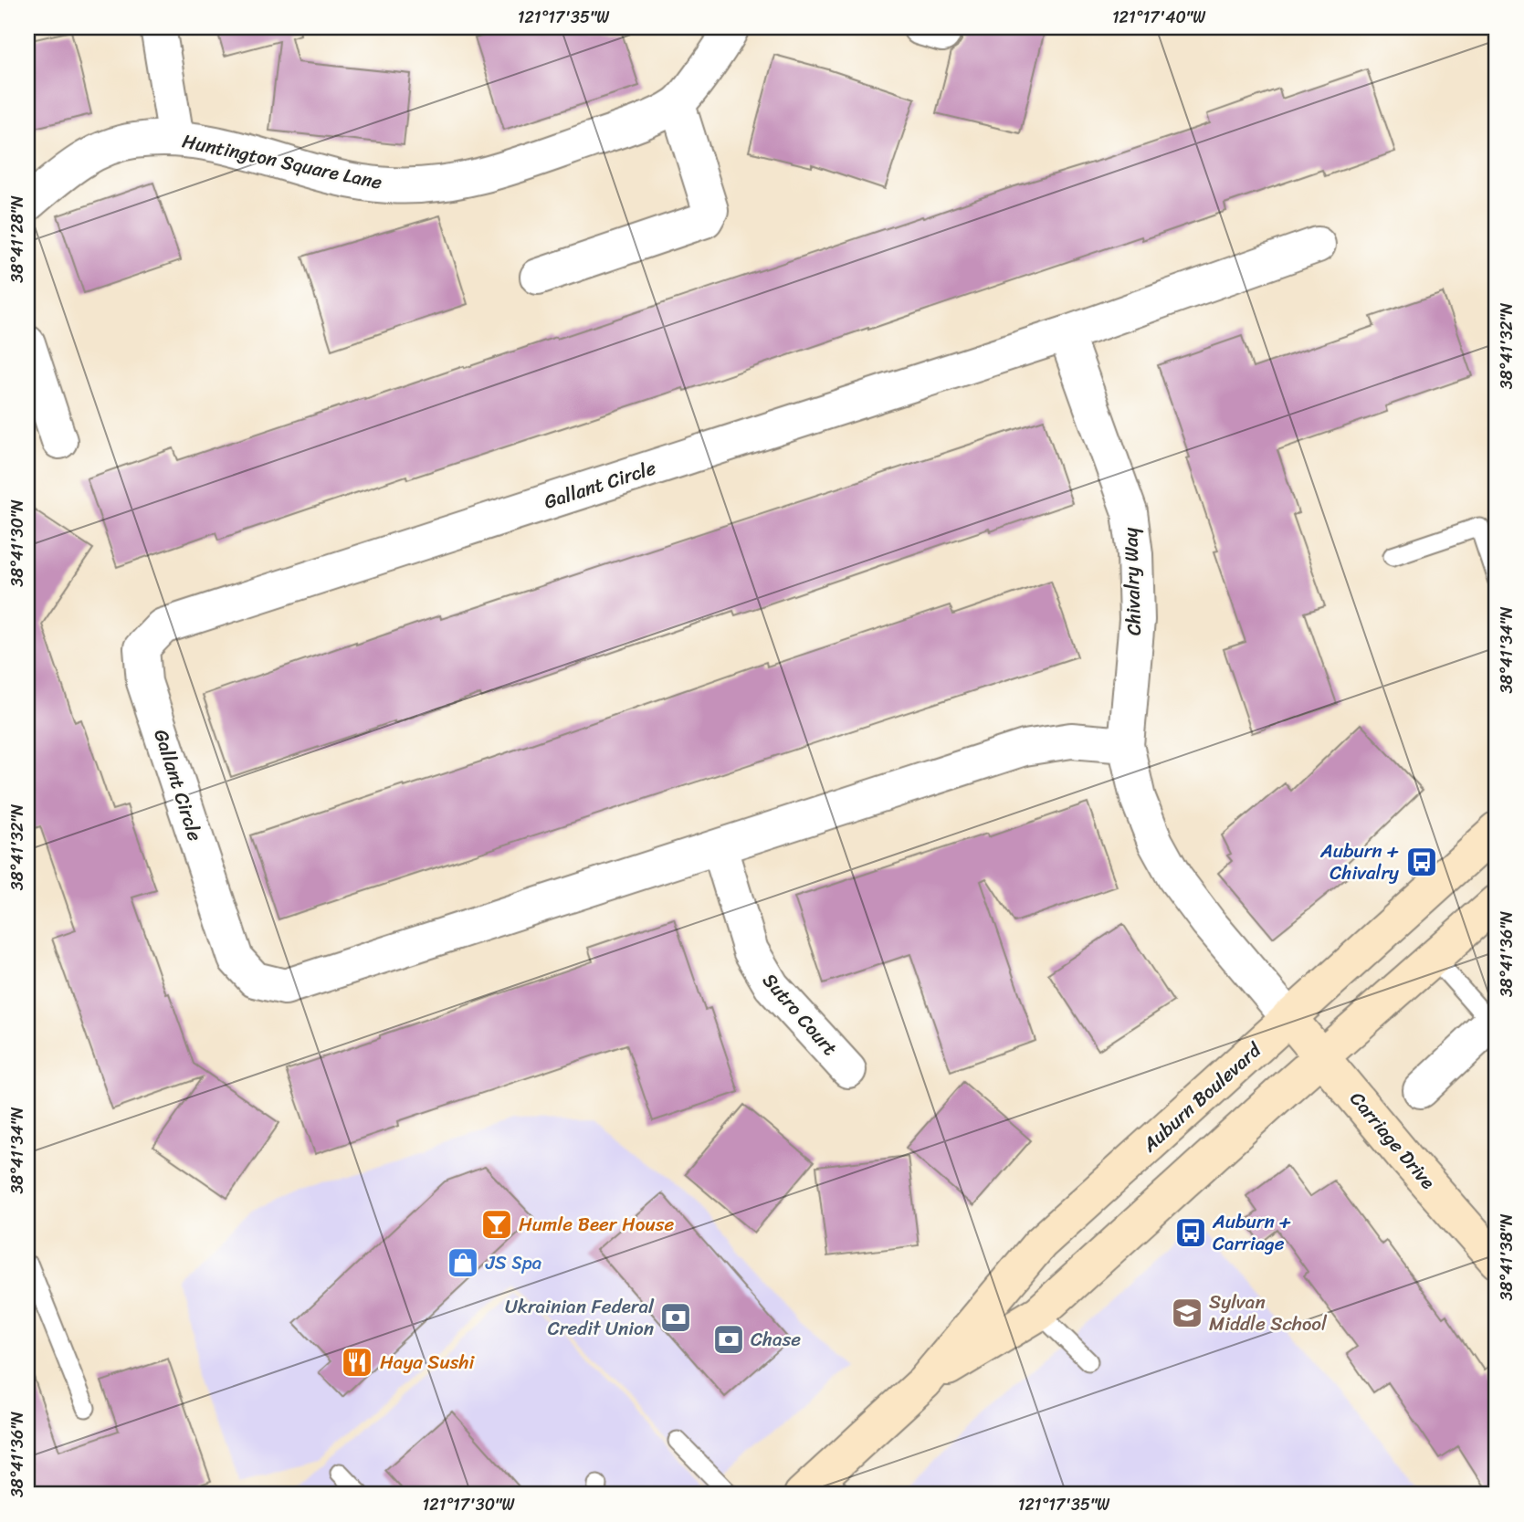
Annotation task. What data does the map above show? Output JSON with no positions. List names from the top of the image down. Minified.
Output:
{"streets":{"main road":["Auburn Boulevard","Carriage Drive"],"street":["Huntington Square Lane","Gallant Circle","Chivalry Way","Sutro Court"]},"crossings":[["Gallant Circle","Chivalry Way"],["Gallant Circle","Sutro Court"],["Chivalry Way","Auburn Boulevard"],["Chivalry Way","Carriage Drive"],["Auburn Boulevard","Carriage Drive"]],"places":{"bus stop":["Auburn + Chivalry","Auburn + Carriage"],"bar":["Humle Beer House"],"shop":["JS Spa"],"school or university":["Sylvan Middle School"],"bank":["Ukrainian Federal Credit Union","Chase"],"restaurant":["Haya Sushi"]},"coordinates":["121°17'35\"W","121°17'40\"W","38°41'28\"N","38°41'32\"N","38°41'30\"N","38°41'34\"N","38°41'36\"N","38°41'38\"N","121°17'30\"W"]}
